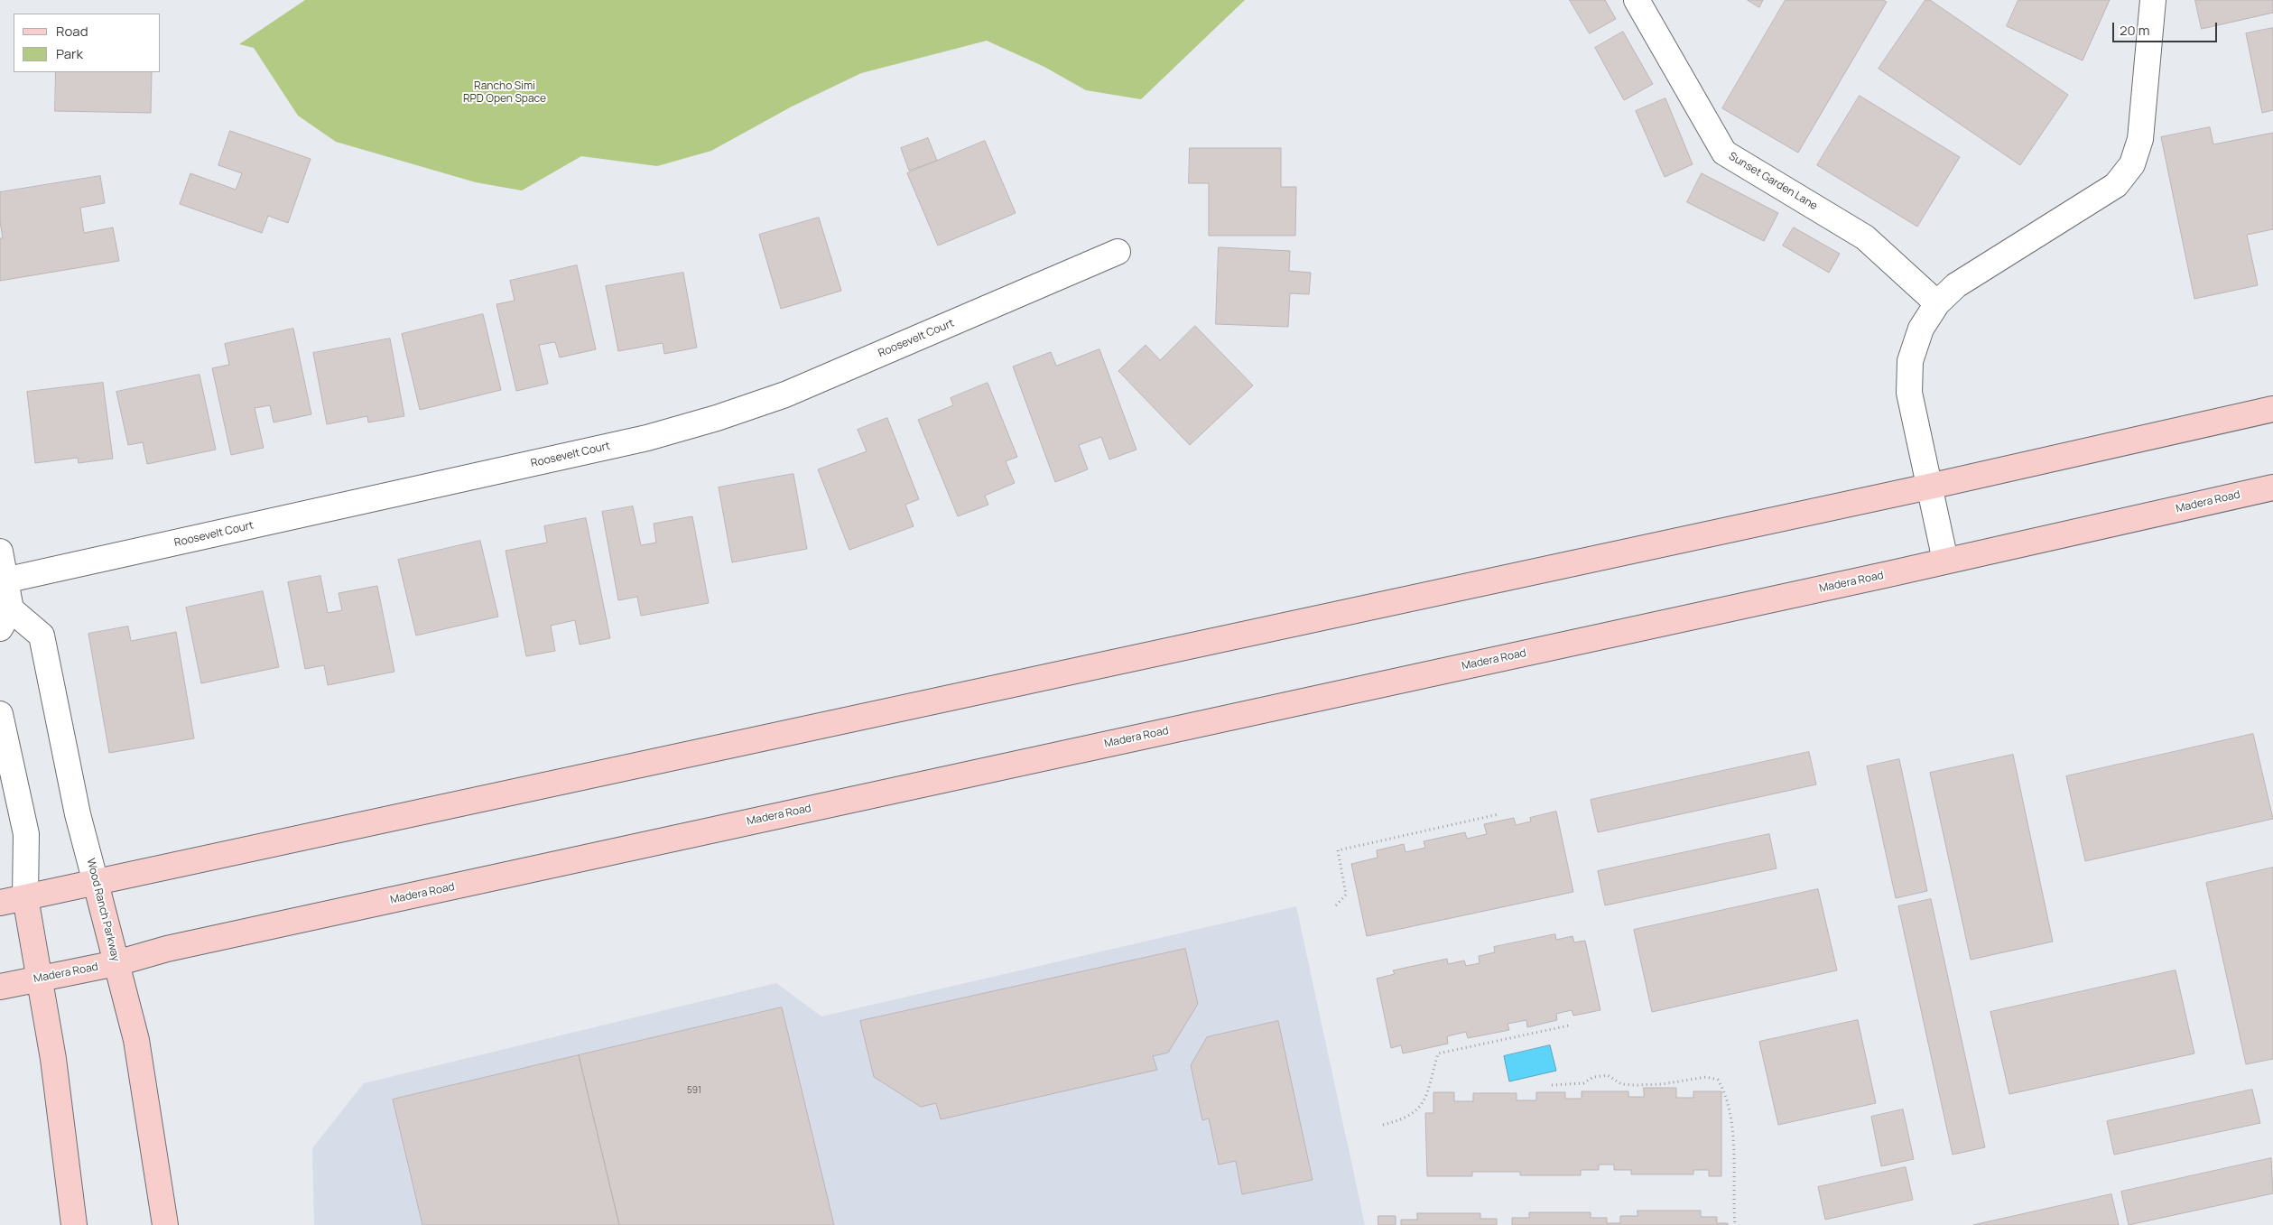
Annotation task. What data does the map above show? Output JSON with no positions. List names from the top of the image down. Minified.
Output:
{"streets":{"main road":["Madera Road","Wood Ranch Parkway"],"street":["Sunset Garden Lane","Roosevelt Court"]},"crossings":[["Roosevelt Court","Wood Ranch Parkway"],["Madera Road","Wood Ranch Parkway"]],"parks":["Rancho Simi RPD Open Space"],"house_numbers":["591"],"legend":["Road","Park"],"scale_bar":"20 m"}
